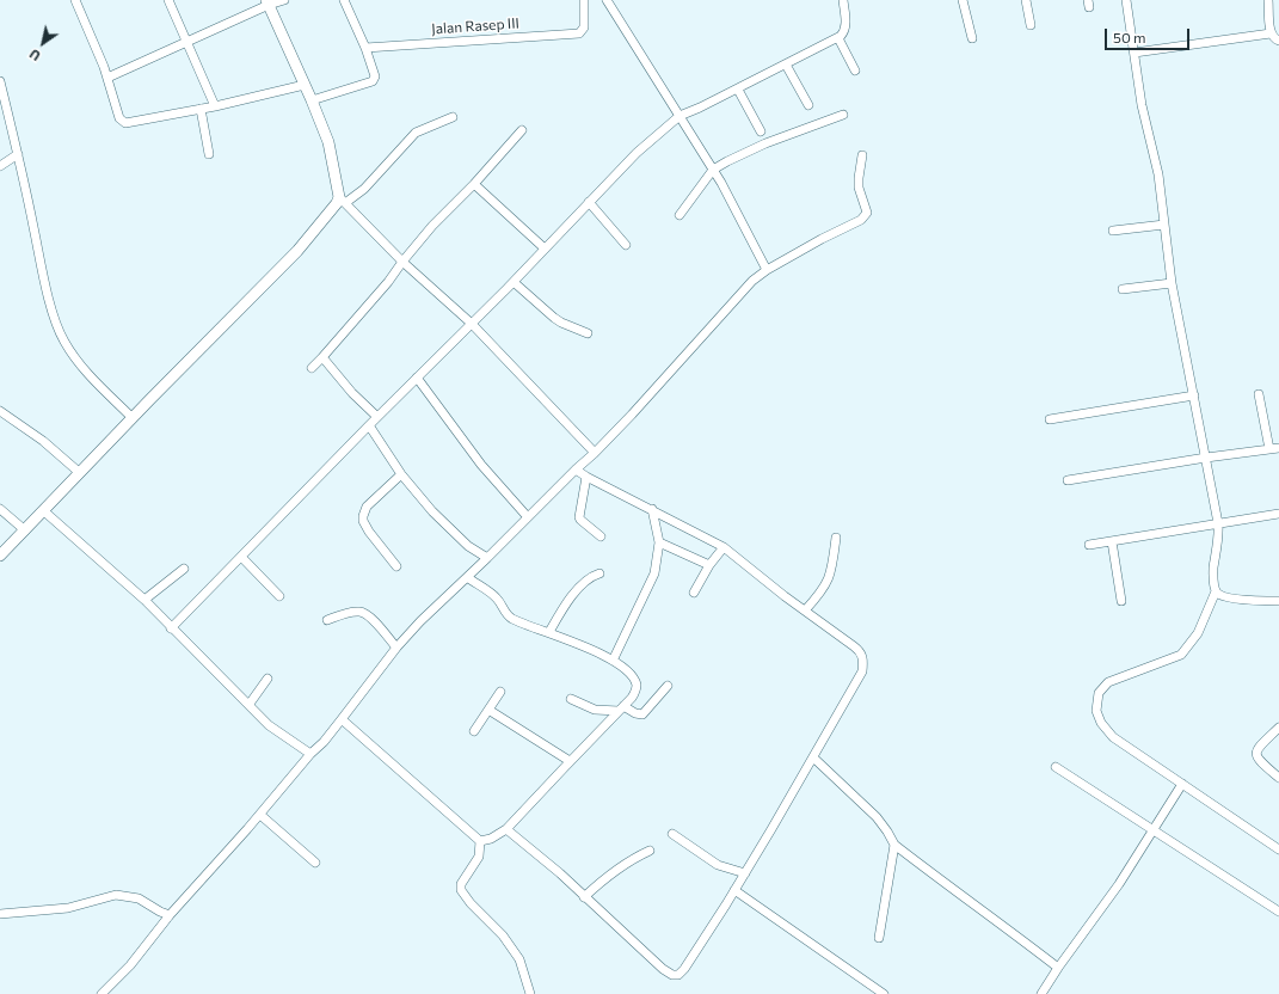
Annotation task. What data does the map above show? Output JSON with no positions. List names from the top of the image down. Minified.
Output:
{"streets":{"street":["Jalan Rasep III"]},"scale_bar":"50 m","north":"bottom left"}
